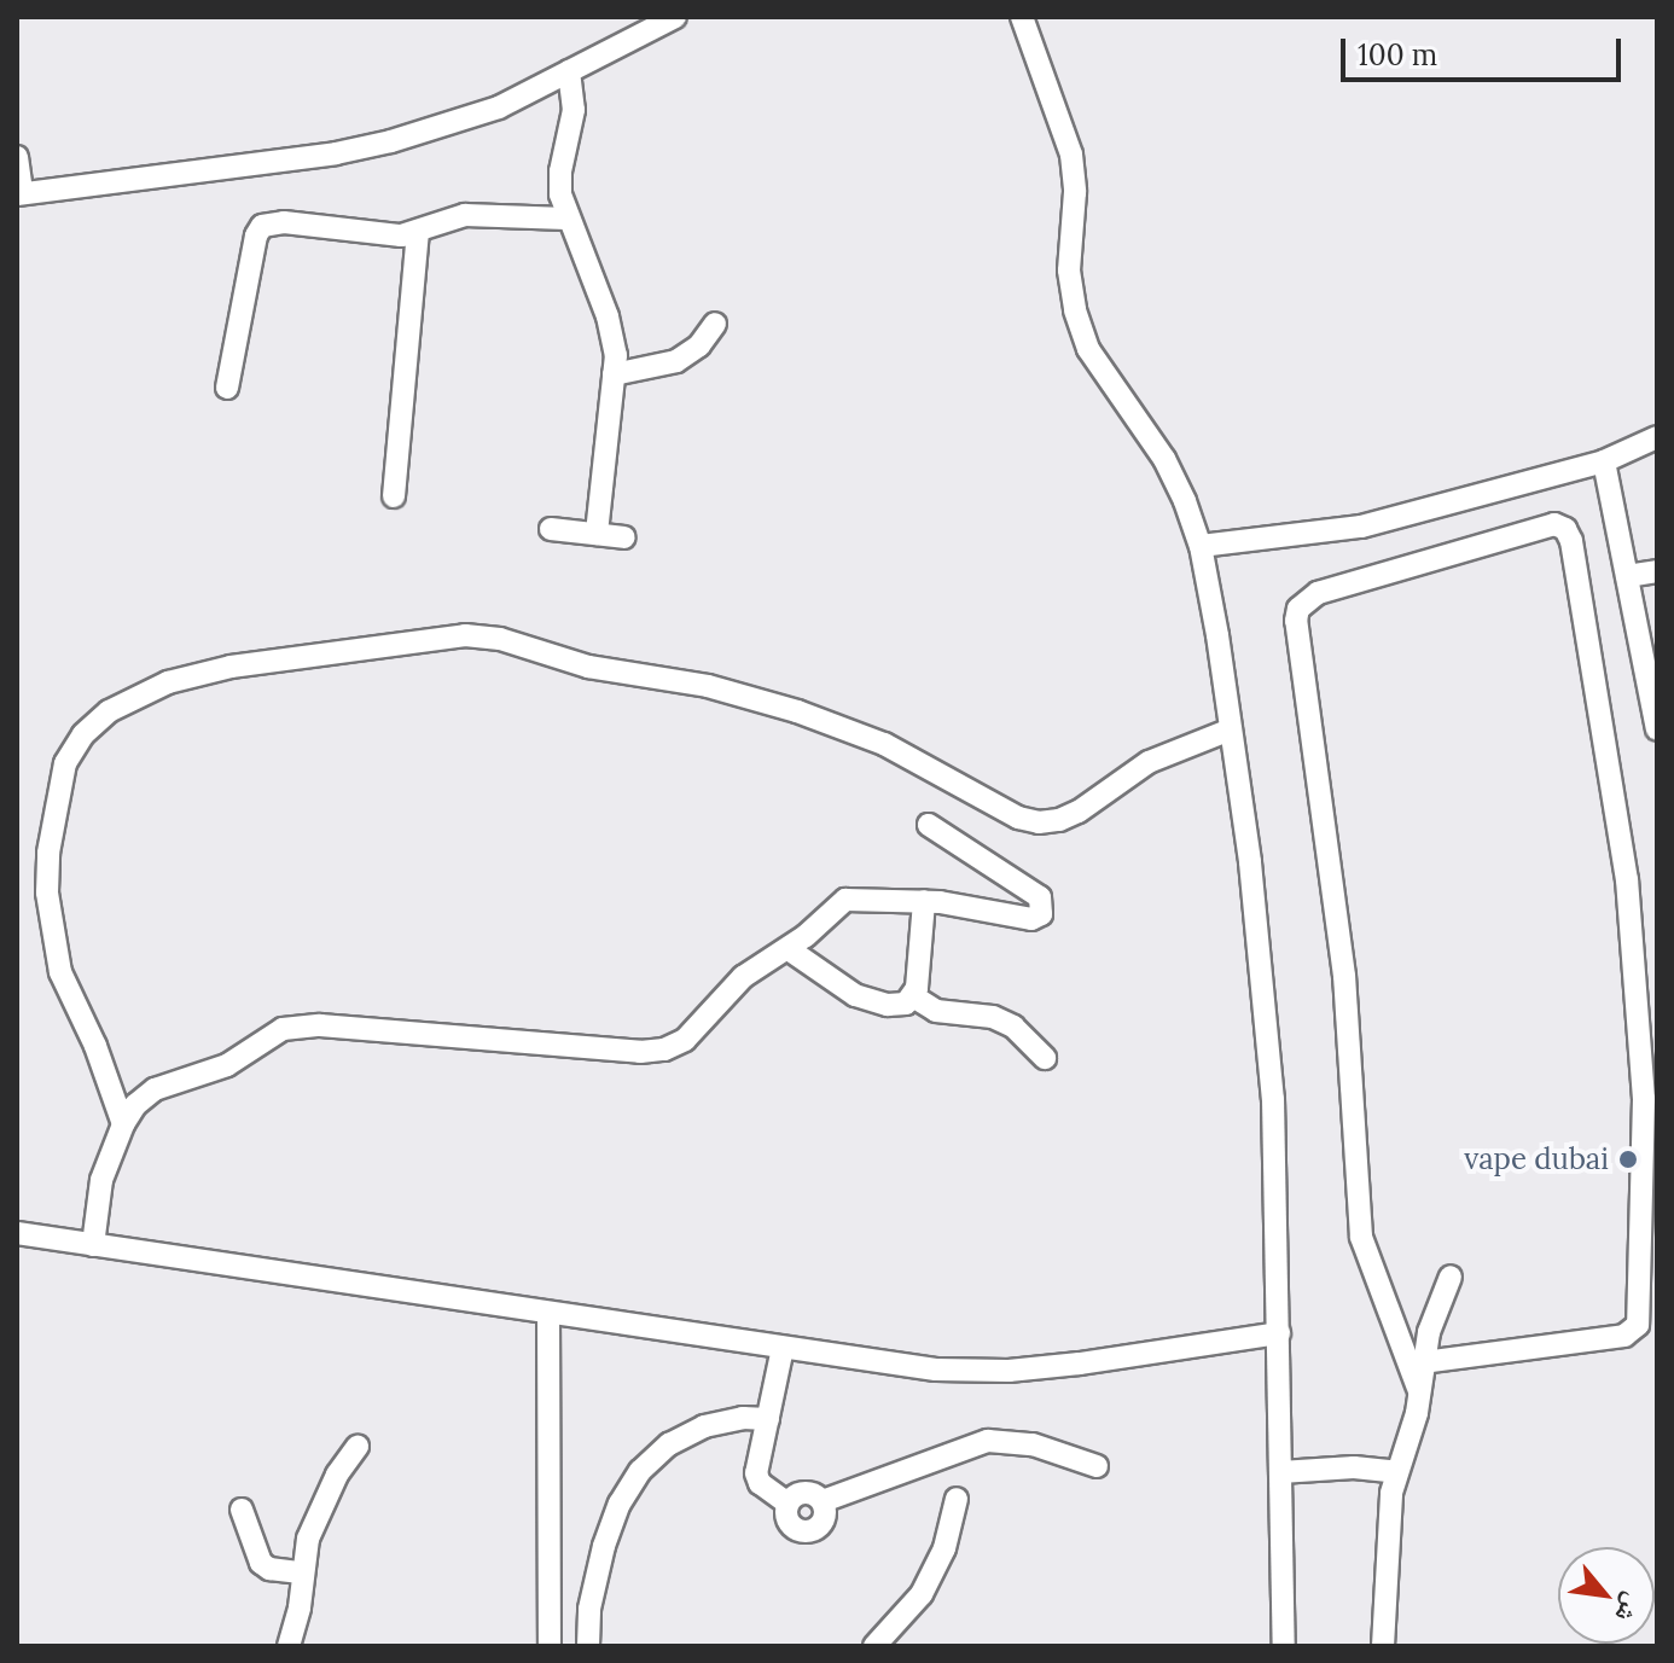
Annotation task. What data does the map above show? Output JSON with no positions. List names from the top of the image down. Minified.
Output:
{"places":["vape dubai"],"scale_bar":"100 m","north":"bottom right"}
